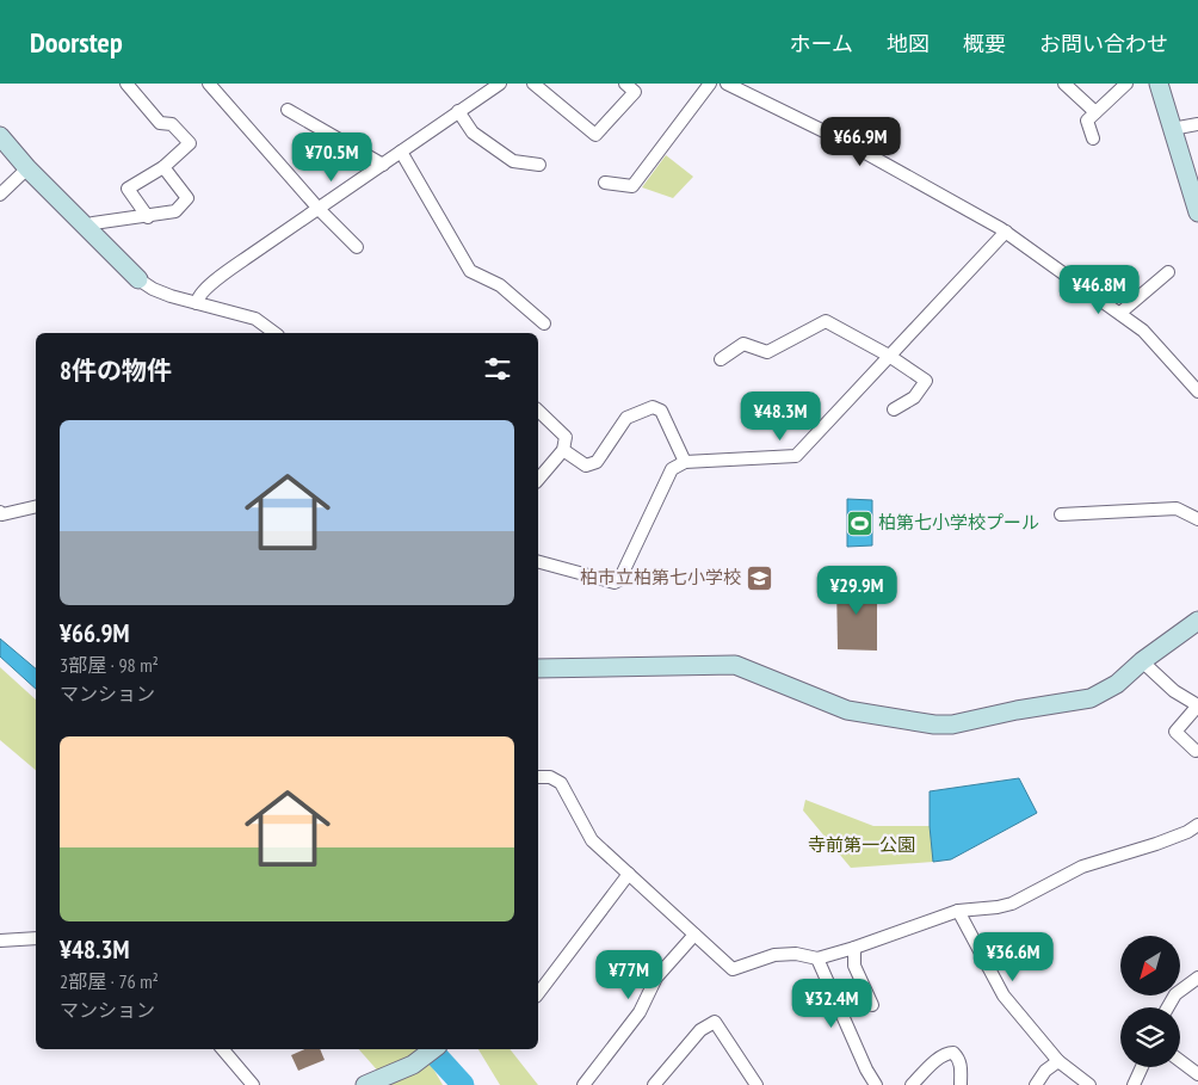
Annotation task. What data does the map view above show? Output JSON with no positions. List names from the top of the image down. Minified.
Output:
{"parks":["寺前第一公園"],"places":{"sports":["柏第七小学校プール"],"school or university":["柏市立柏第七小学校"]},"north":"bottom left","page":{"header":"Doorstep","nav":["ホーム","地図","概要","お問い合わせ"],"price":["¥66.9M","¥70.5M","¥46.8M","¥48.3M","¥29.9M","¥36.6M","¥77M","¥32.4M"],"heading":"8件の物件","list":[{"name":"¥66.9M","note":"3部屋 · 98 m² · マンション"},{"name":"¥48.3M","note":"2部屋 · 76 m² · マンション"}]}}
